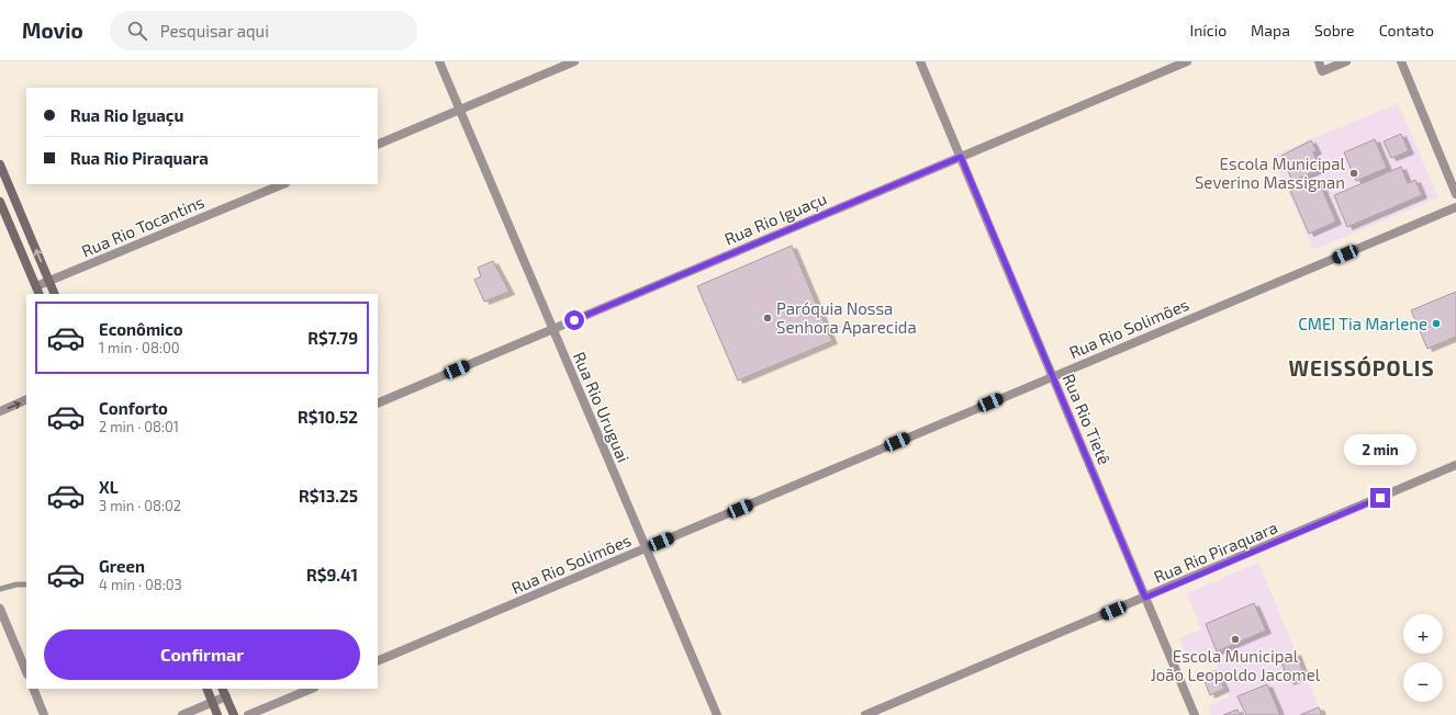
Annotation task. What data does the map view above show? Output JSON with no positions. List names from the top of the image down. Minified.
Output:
{"streets":{"street":["Rua Rio Iguaçu","Rua Rio Tocantins","Rua Rio Solimões","Rua Rio Uruguai","Rua Rio Tietê","Rua Rio Piraquara"]},"crossings":[["Rua Rio Iguaçu","Rua Rio Uruguai"],["Rua Rio Iguaçu","Rua Rio Tietê"],["Rua Rio Solimões","Rua Rio Uruguai"],["Rua Rio Solimões","Rua Rio Tietê"],["Rua Rio Tietê","Rua Rio Piraquara"]],"districts":["WEISSÓPOLIS"],"places":["Escola Municipal Severino Massignan","Paróquia Nossa Senhora Aparecida","CMEI Tia Marlene","Escola Municipal João Leopoldo Jacomel"],"page":{"header":"Movio","search":"Pesquisar aqui","nav":["Início","Mapa","Sobre","Contato"],"banner":["Rua Rio Iguaçu","Rua Rio Piraquara"],"list":[{"name":"Econômico","note":"1 min · 08:00","value":"R$7.79"},{"name":"Conforto","note":"2 min · 08:01","value":"R$10.52"},{"name":"XL","note":"3 min · 08:02","value":"R$13.25"},{"name":"Green","note":"4 min · 08:03","value":"R$9.41"}],"bubble":"2 min","map_buttons":["+","−"],"buttons":"Confirmar"}}
